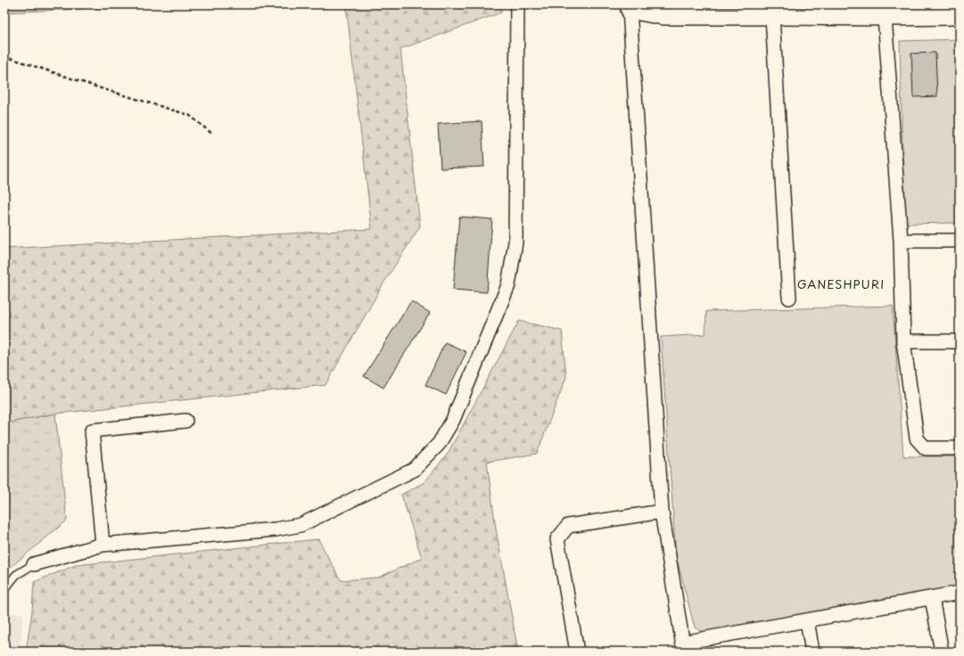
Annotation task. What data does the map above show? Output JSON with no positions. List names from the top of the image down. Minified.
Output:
{"districts":["GANESHPURI"]}
